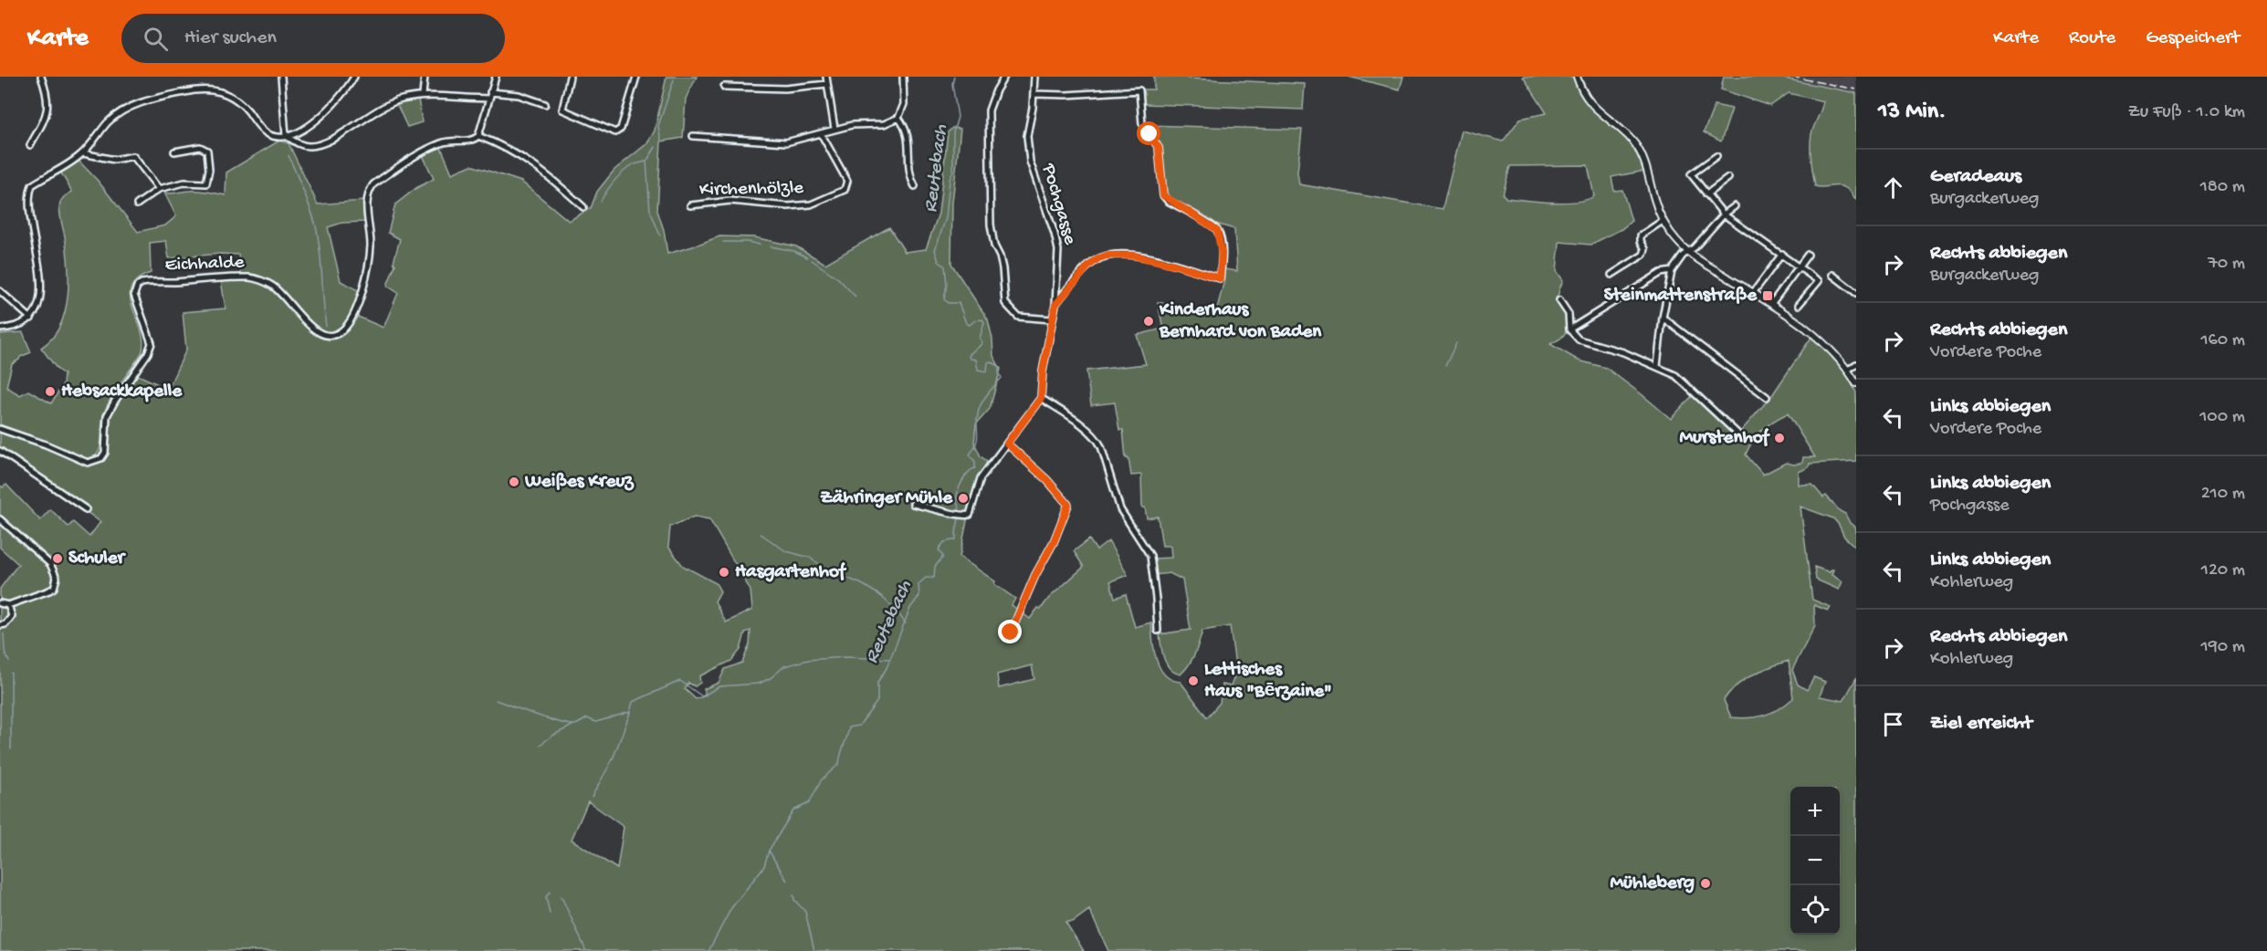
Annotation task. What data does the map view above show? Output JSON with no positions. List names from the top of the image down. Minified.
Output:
{"streets":{"street":["Kirchenhölzle","Pochgasse","Eichhalde"]},"water":["Reutebach"],"places":{"transit":["Steinmattenstraße"],"other":["Kinderhaus Bernhard von Baden","Hebsackkapelle","Murstenhof","Weißes Kreuz","Zähringer Mühle","Schuler","Hasgartenhof","Lettisches Haus \"Bērzaine\"","Mühleberg"]},"page":{"header":"Karte","search":"Hier suchen","nav":["Karte","Route","Gespeichert"],"heading":["13 Min.","Zu Fuß · 1.0 km"],"list":[["Geradeaus","Burgackerweg","180 m"],["Rechts abbiegen","Burgackerweg","70 m"],["Rechts abbiegen","Vordere Poche","160 m"],["Links abbiegen","Vordere Poche","100 m"],["Links abbiegen","Pochgasse","210 m"],["Links abbiegen","Kohlerweg","120 m"],["Rechts abbiegen","Kohlerweg","190 m"],"Ziel erreicht"],"map_buttons":["+","−"]}}
